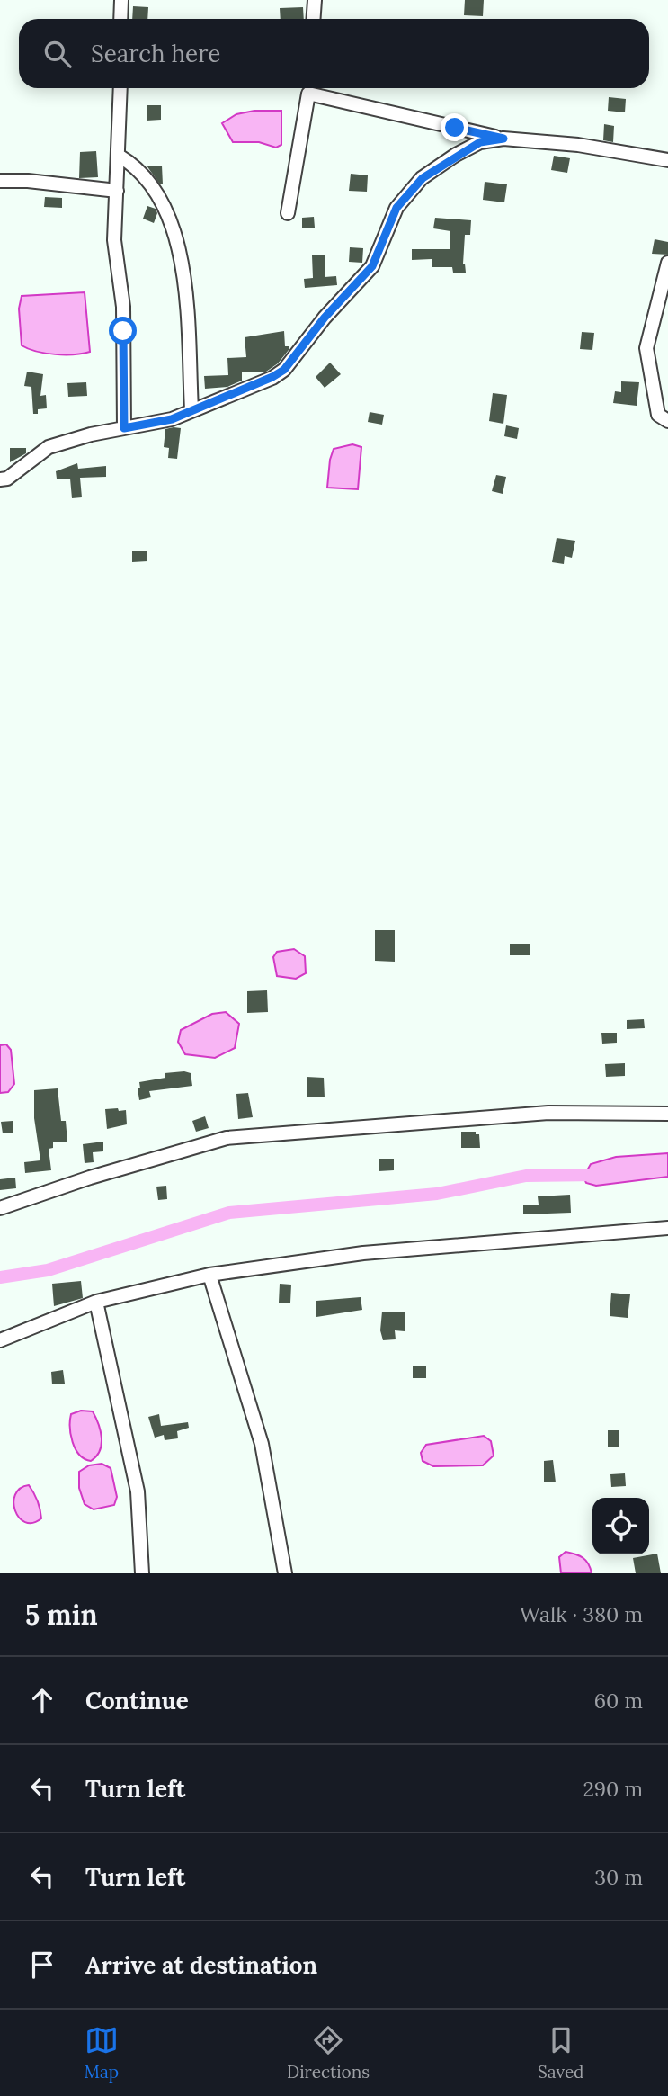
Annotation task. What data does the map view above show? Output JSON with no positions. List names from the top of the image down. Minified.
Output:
{"page":{"search":"Search here","heading":["5 min","Walk · 380 m"],"list":[["Continue","60 m"],["Turn left","290 m"],["Turn left","30 m"],"Arrive at destination"],"nav":["Map","Directions","Saved"]}}
